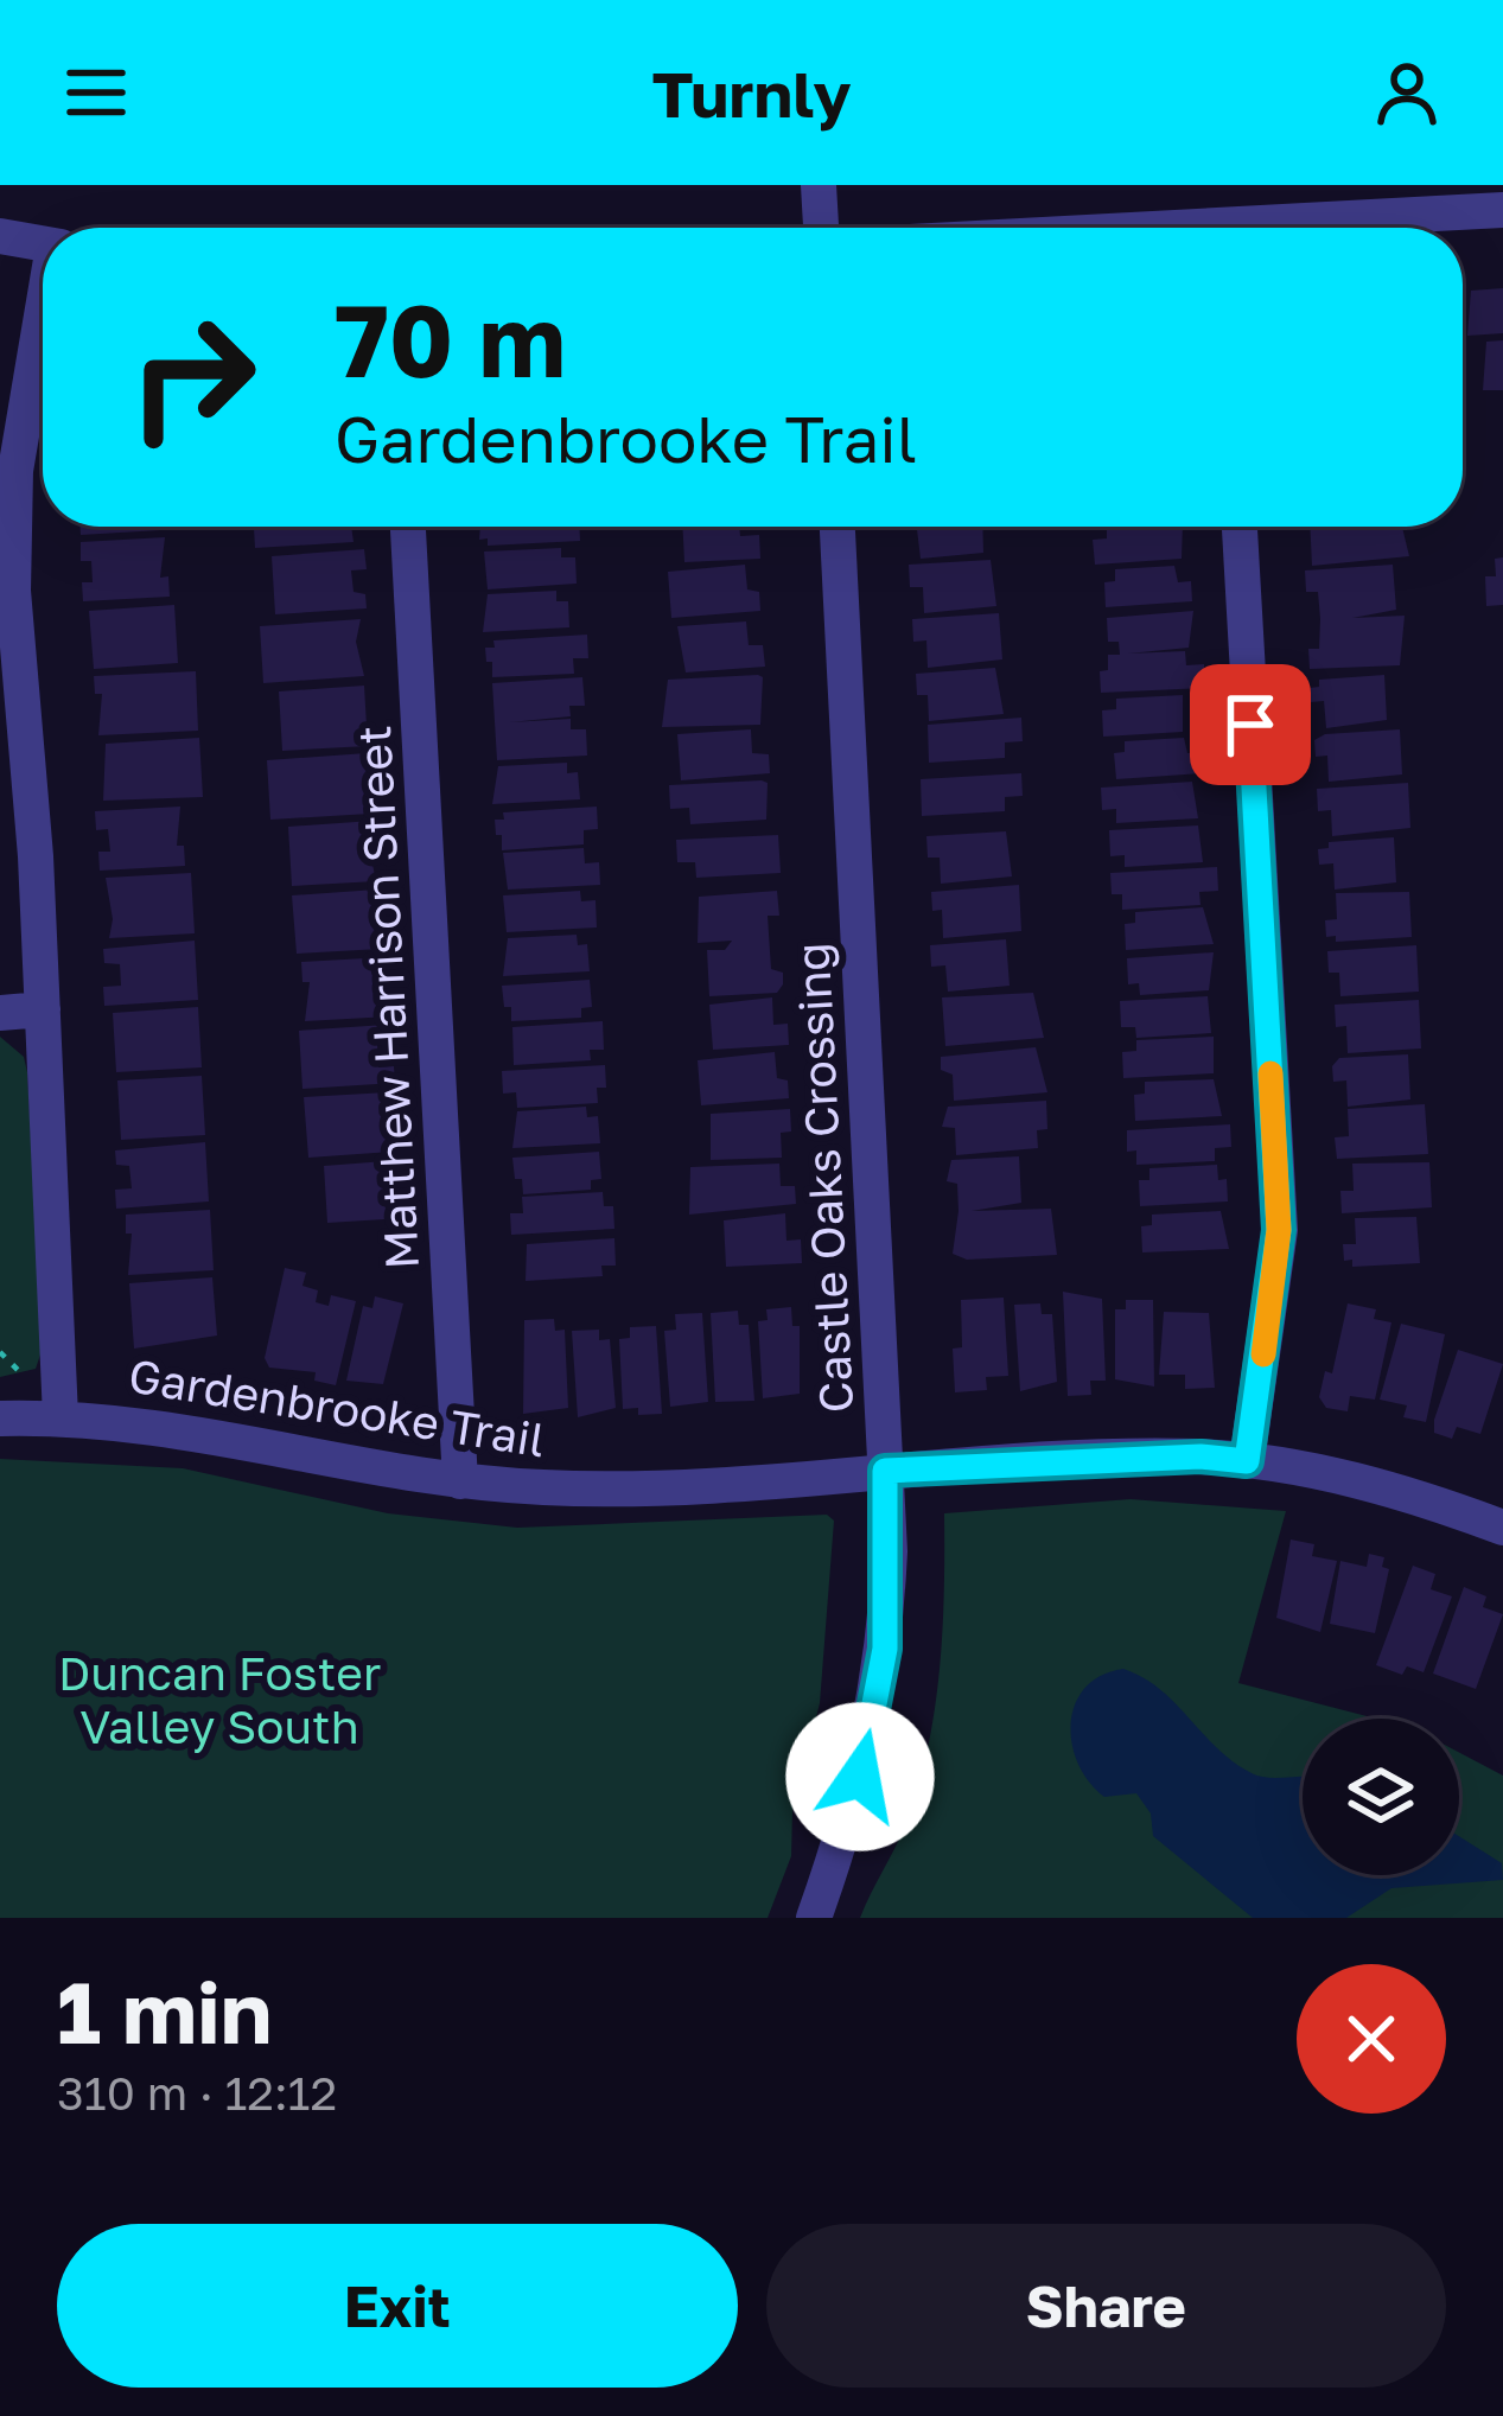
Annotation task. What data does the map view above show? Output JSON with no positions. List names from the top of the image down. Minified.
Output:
{"streets":{"street":["Matthew Harrison Street","Castle Oaks Crossing","Gardenbrooke Trail"]},"crossings":[["Matthew Harrison Street","Gardenbrooke Trail"],["Castle Oaks Crossing","Gardenbrooke Trail"]],"parks":["Duncan Foster Valley South"],"page":{"header":"Turnly","turn":["70 m","Gardenbrooke Trail"],"heading":["1 min","310 m · 12:12"],"buttons":["Exit","Share"]}}
